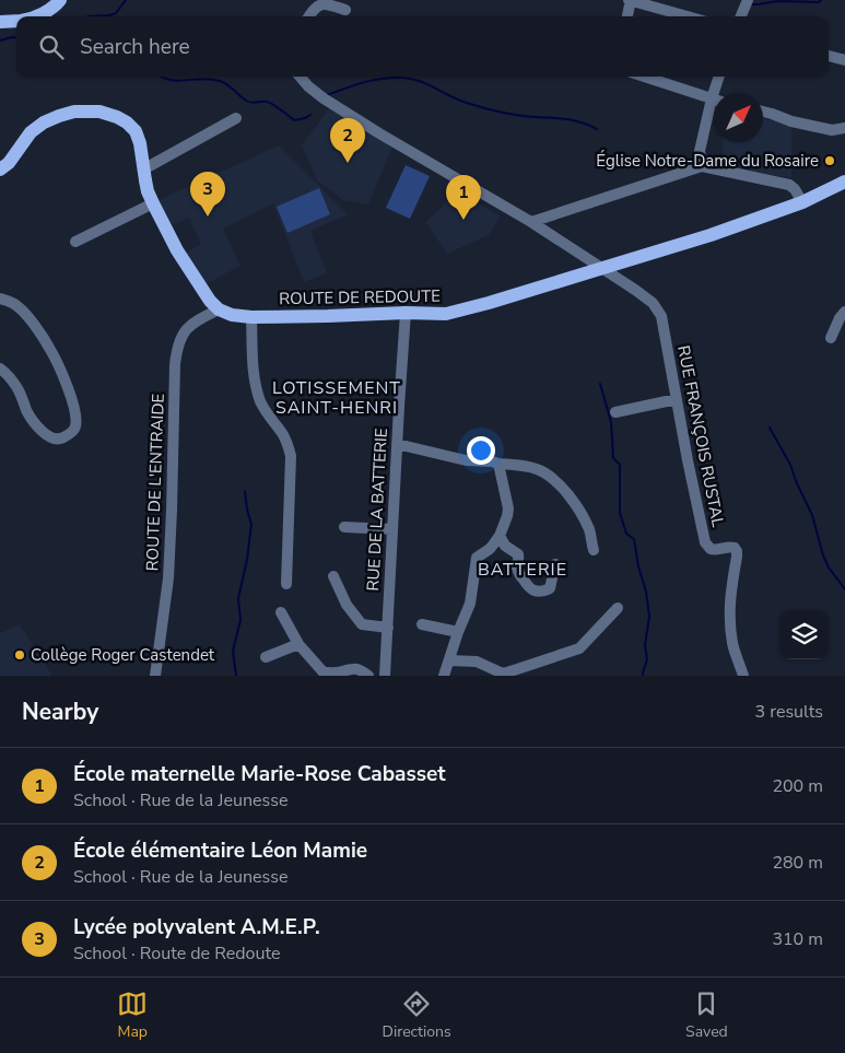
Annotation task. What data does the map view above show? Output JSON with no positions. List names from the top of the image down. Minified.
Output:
{"streets":{"main road":["ROUTE DE REDOUTE"],"street":["RUE FRANÇOIS RUSTAL","ROUTE DE L'ENTRAIDE","RUE DE LA BATTERIE"]},"crossings":[["ROUTE DE REDOUTE","RUE FRANÇOIS RUSTAL"],["ROUTE DE REDOUTE","ROUTE DE L'ENTRAIDE"],["ROUTE DE REDOUTE","RUE DE LA BATTERIE"]],"districts":["LOTISSEMENT SAINT-HENRI","BATTERIE"],"places":["Église Notre-Dame du Rosaire","Collège Roger Castendet"],"north":"top right","page":{"search":"Search here","pins":["2","3","1"],"heading":["Nearby","3 results"],"list":[{"mark":"1","name":"École maternelle Marie-Rose Cabasset","note":"School · Rue de la Jeunesse","value":"200 m"},{"mark":"2","name":"École élémentaire Léon Mamie","note":"School · Rue de la Jeunesse","value":"280 m"},{"mark":"3","name":"Lycée polyvalent A.M.E.P.","note":"School · Route de Redoute","value":"310 m"}],"nav":["Map","Directions","Saved"]}}
